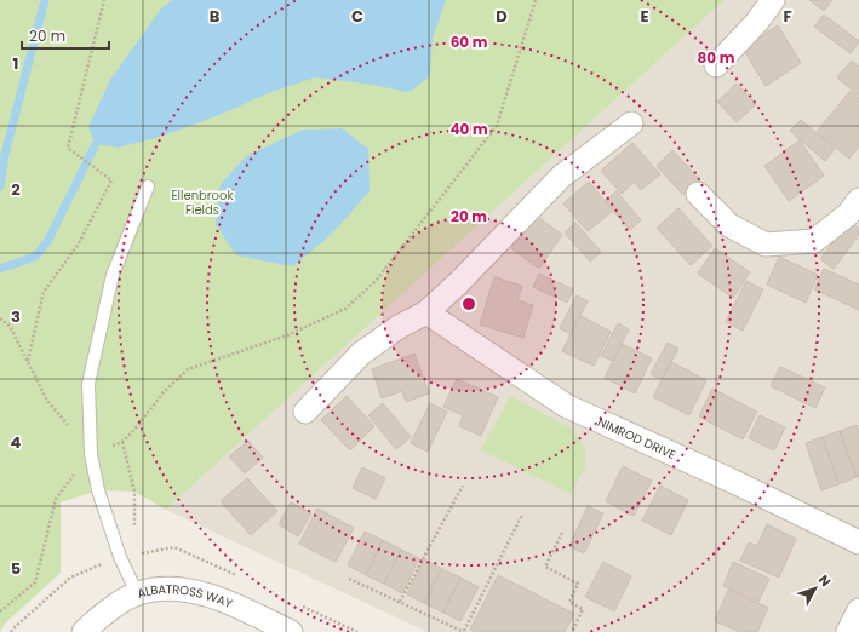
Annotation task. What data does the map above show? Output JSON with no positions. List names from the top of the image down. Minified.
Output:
{"streets":{"street":["NIMROD DRIVE","ALBATROSS WAY"]},"parks":["Ellenbrook Fields"],"scale_bar":"20 m","north":"top right","grid":{"columns":["B","C","D","E","F"],"rows":["1","2","3","4","5"]},"rings":["60 m","80 m","40 m","20 m"]}
